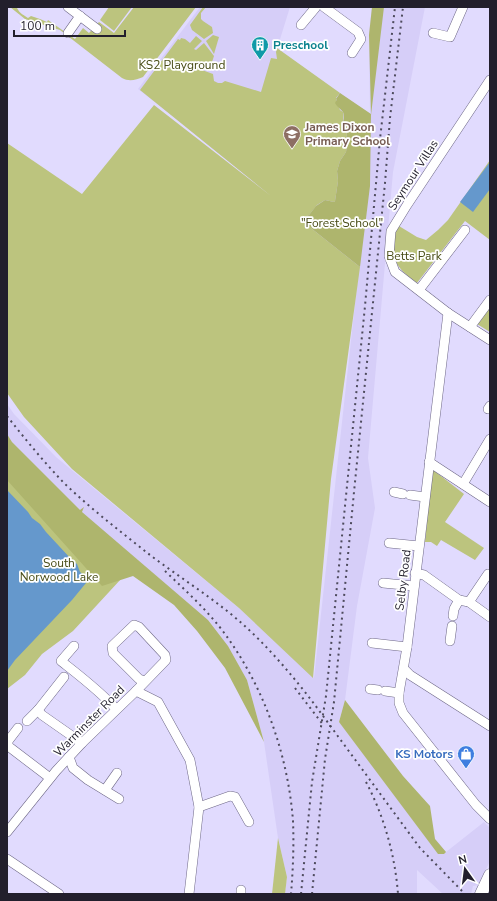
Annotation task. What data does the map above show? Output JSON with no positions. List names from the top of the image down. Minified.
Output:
{"streets":{"street":["Seymour Villas","Selby Road","Warminster Road"]},"crossings":[["Seymour Villas","Selby Road"]],"parks":["KS2 Playground","\"Forest School\"","Betts Park","South Norwood Lake"],"places":{"building":["Preschool"],"school or university":["James Dixon Primary School"],"shop":["KS Motors"]},"scale_bar":"100 m","north":"top"}
